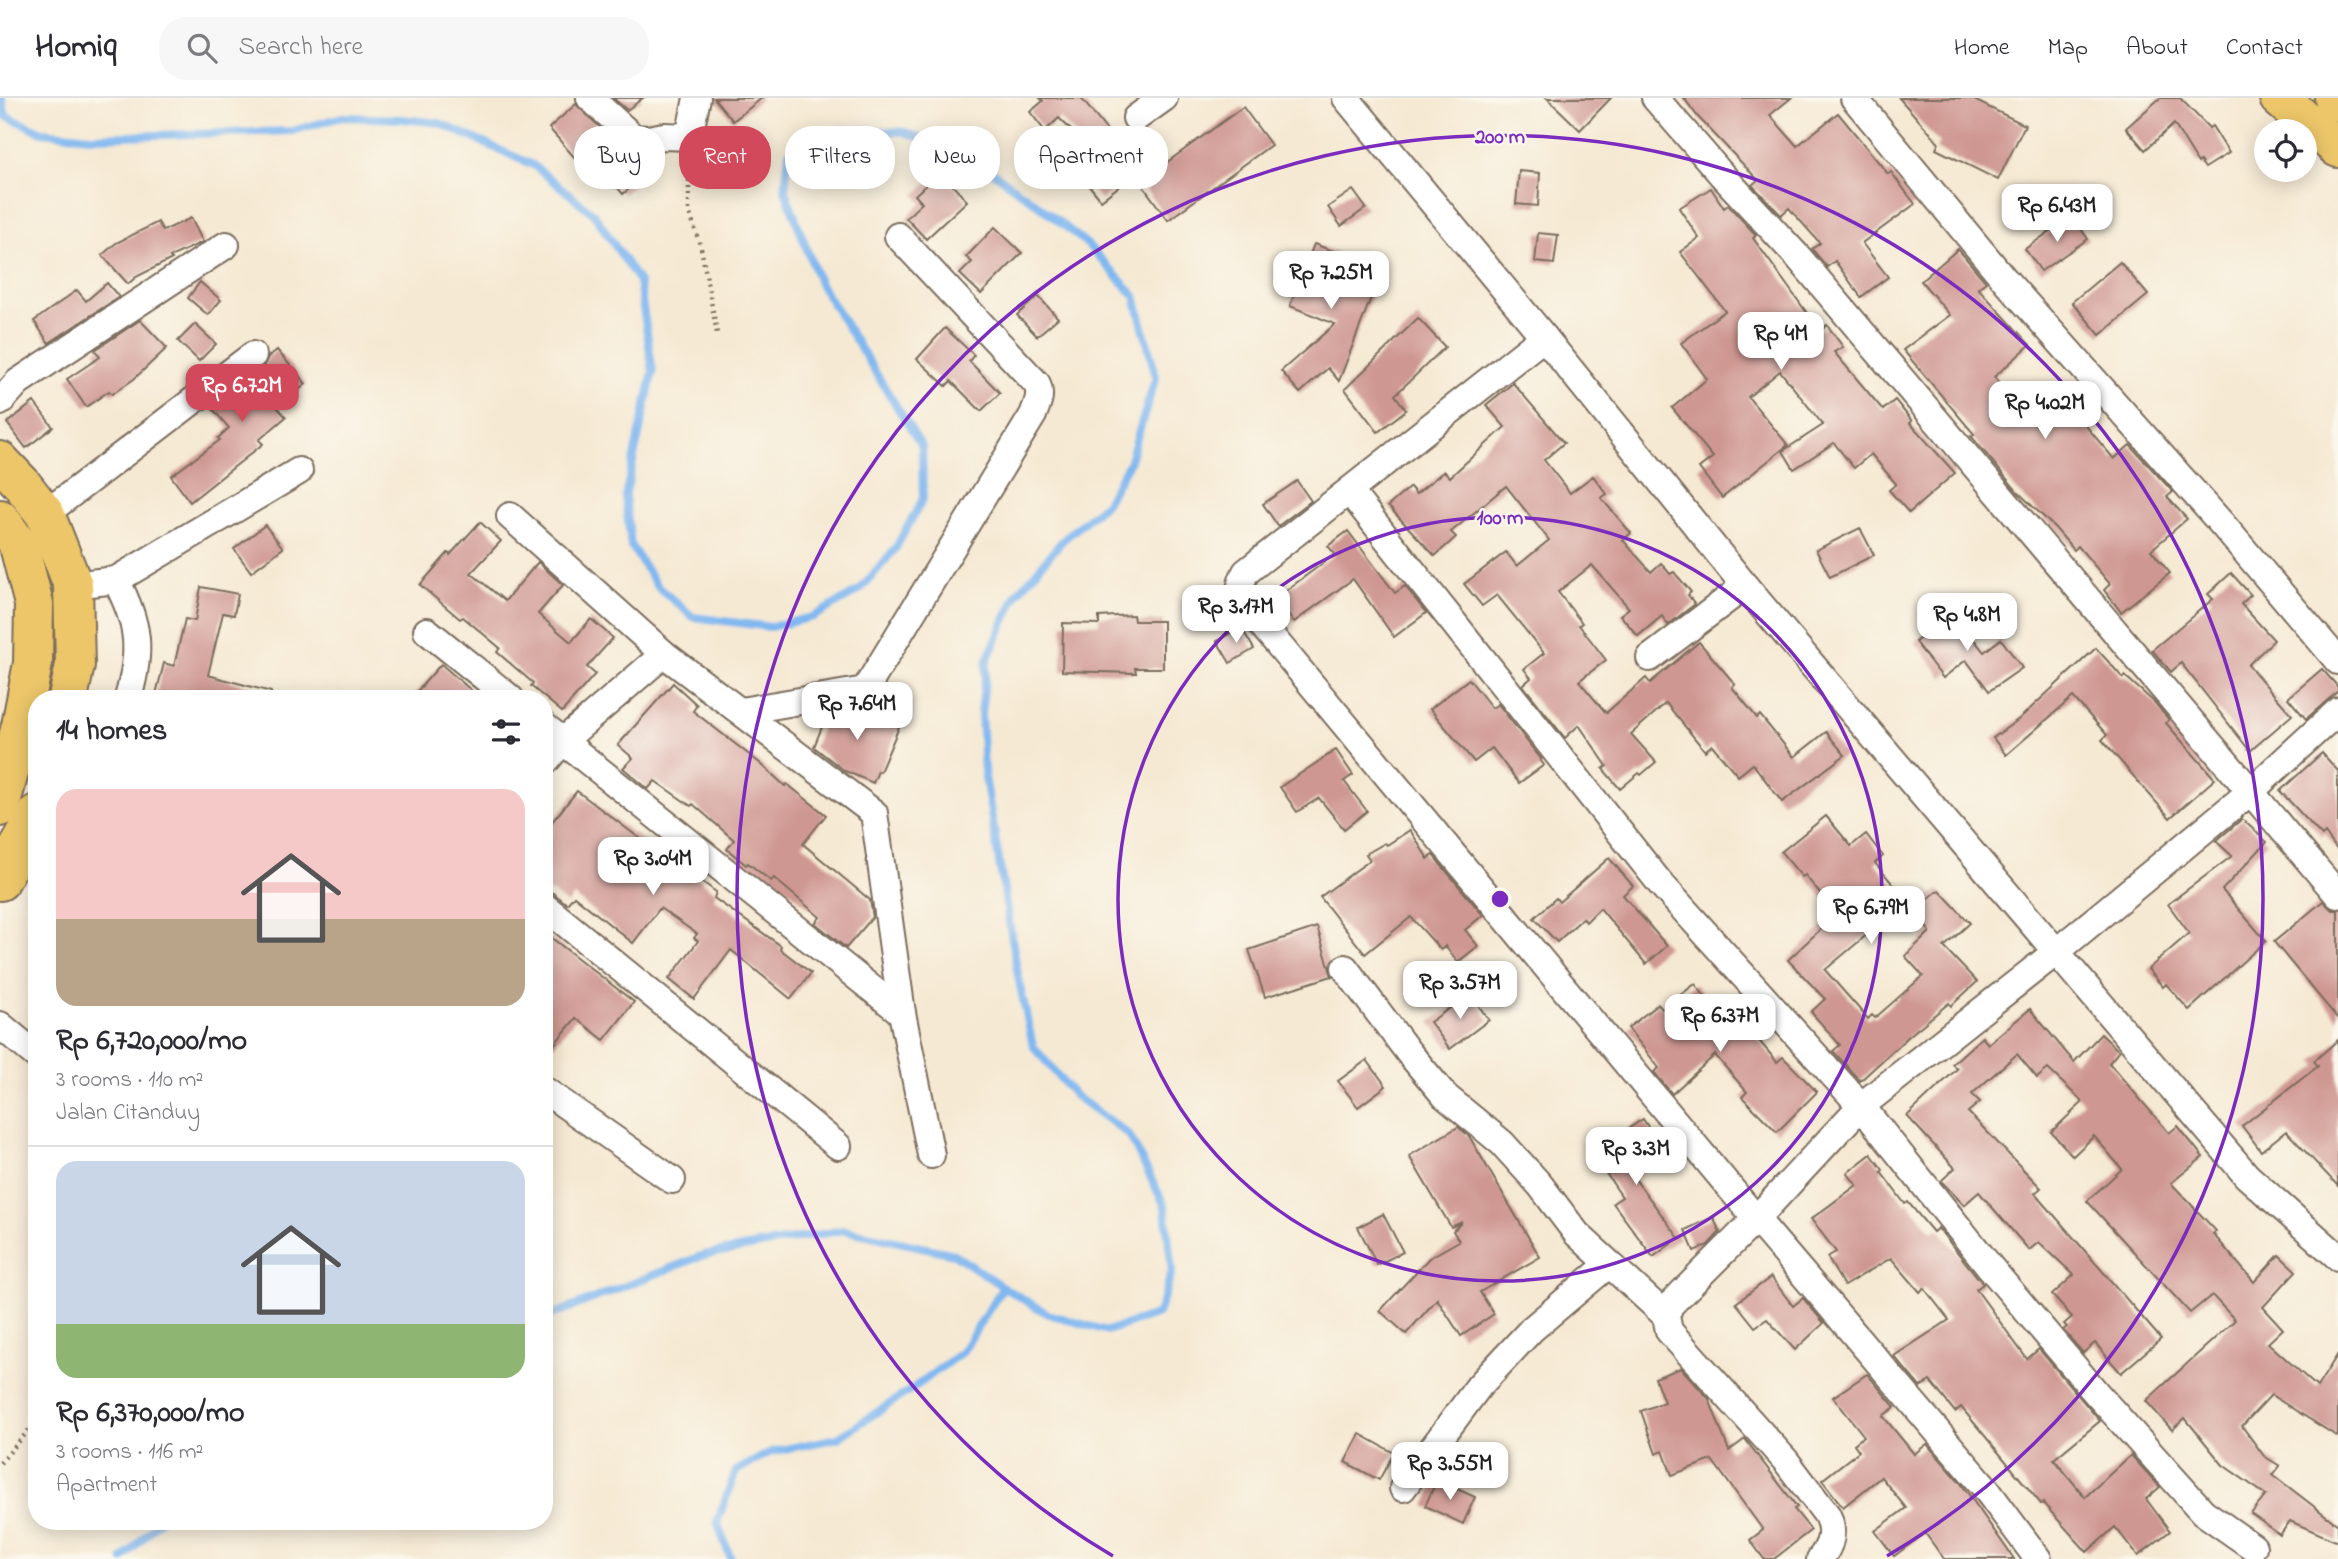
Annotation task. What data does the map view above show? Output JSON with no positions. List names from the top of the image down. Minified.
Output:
{"page":{"header":"Homiq","search":"Search here","nav":["Home","Map","About","Contact"],"chip":["Buy","Rent","Filters","New","Apartment"],"price":["Rp 6.43M","Rp 7.25M","Rp 4M","Rp 6.72M","Rp 4.02M","Rp 3.17M","Rp 4.8M","Rp 7.64M","Rp 3.04M","Rp 6.79M","Rp 3.57M","Rp 6.37M","Rp 3.3M","Rp 3.55M"],"heading":"14 homes","list":[{"name":"Rp 6,720,000/mo","note":"3 rooms · 110 m² · Jalan Citanduy"},{"name":"Rp 6,370,000/mo","note":"3 rooms · 116 m² · Apartment"}]},"rings":["200 m","100 m"]}
